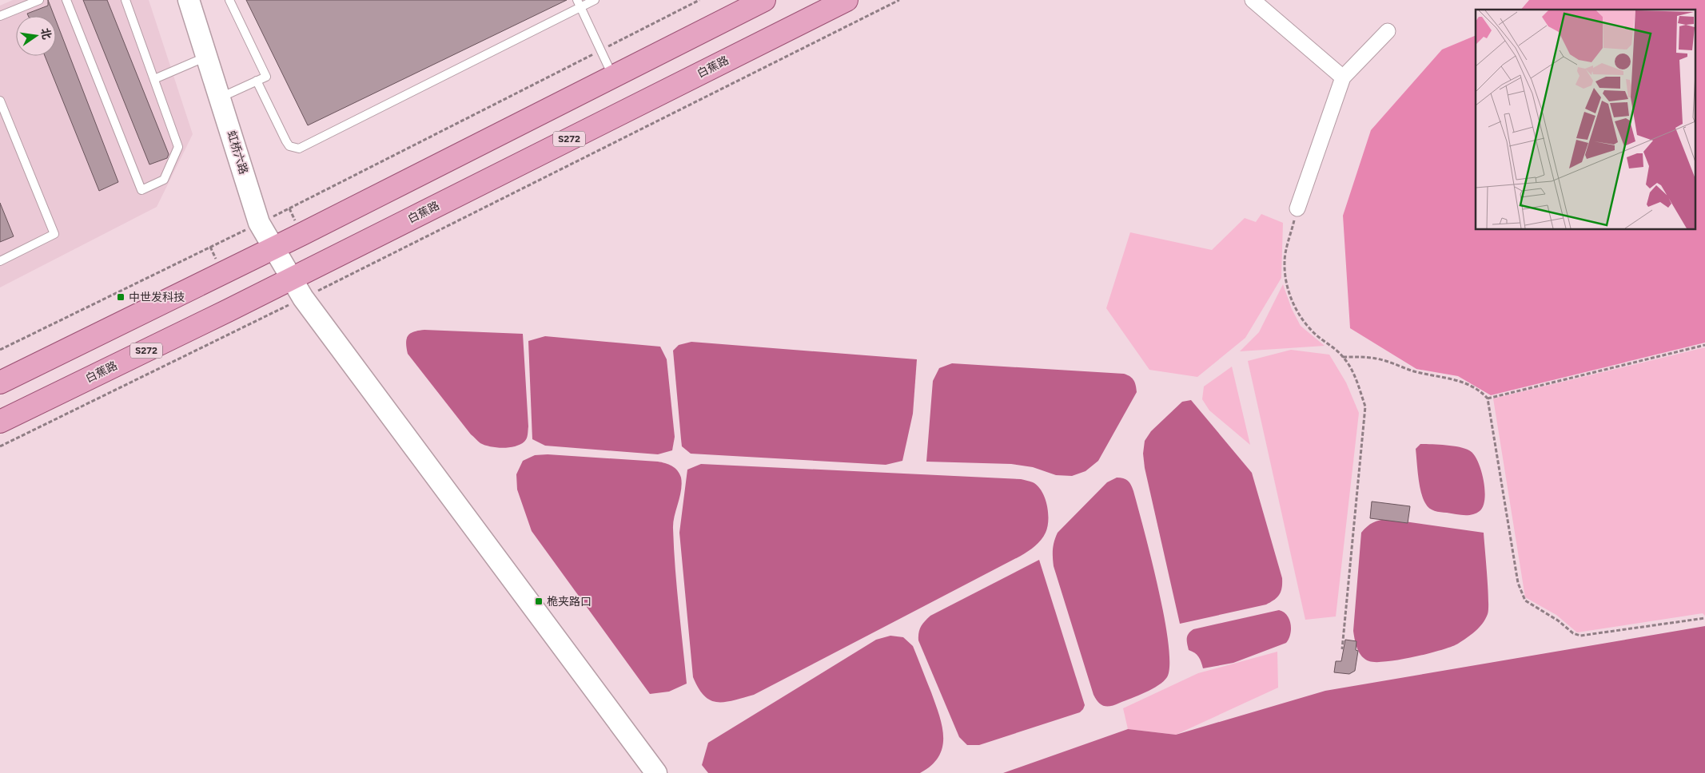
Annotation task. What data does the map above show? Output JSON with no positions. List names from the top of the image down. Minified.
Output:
{"streets":{"main road":["白蕉路","S272"],"street":["虹桥六路"]},"crossings":[["白蕉路","虹桥六路"]],"places":{"transit":["中世发科技","桅夹路口"]},"north":"right"}
